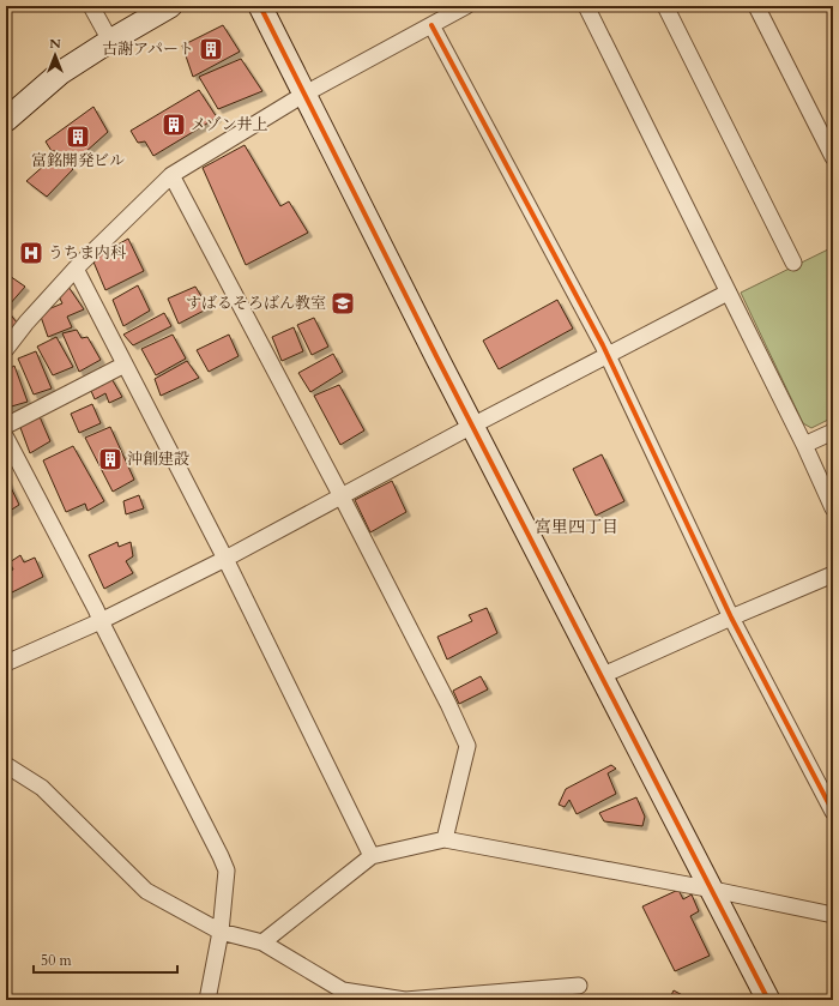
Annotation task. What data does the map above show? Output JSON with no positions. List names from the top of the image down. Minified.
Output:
{"districts":["宮里四丁目"],"places":{"building":["古謝アパート","メゾン井上","富銘開発ビル","沖創建設"],"hospital":["うちま内科"],"school or university":["すばるそろばん教室"]},"scale_bar":"50 m","north":"top"}
